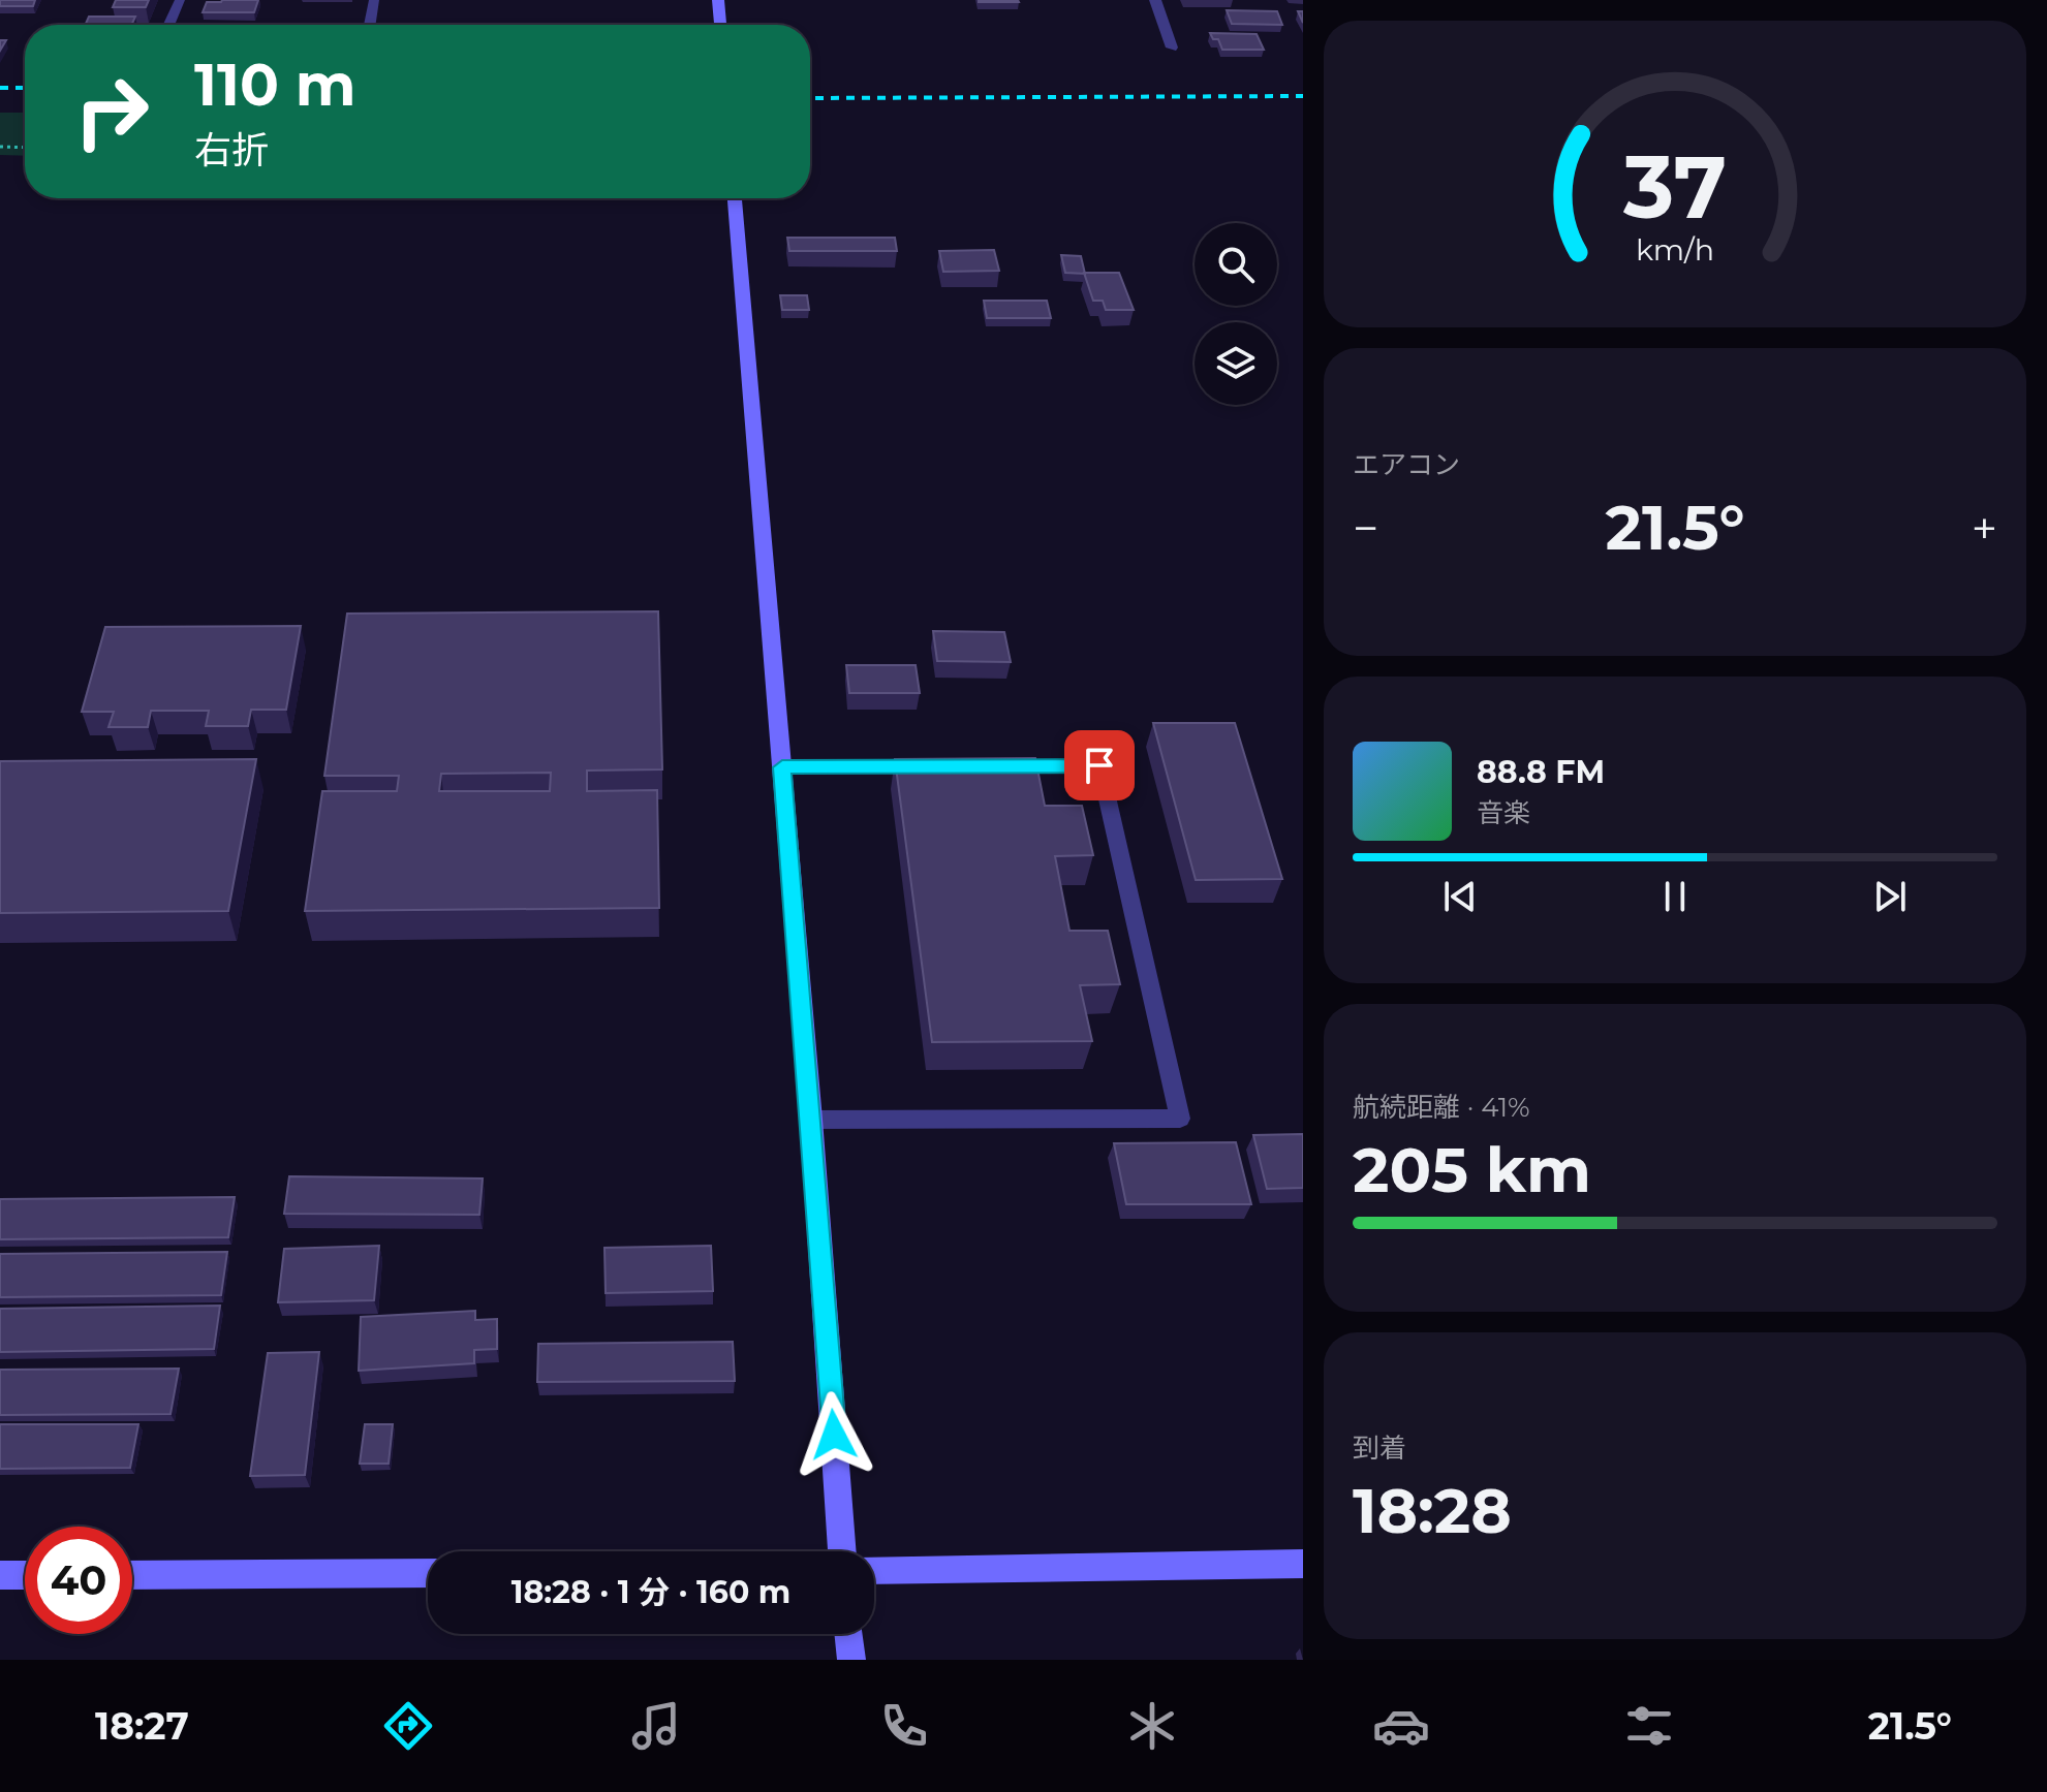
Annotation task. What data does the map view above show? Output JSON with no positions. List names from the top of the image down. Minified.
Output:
{"page":{"turn":["110 m","右折"],"tile":["エアコン",["航続距離 · 41%","205 km"],["到着","18:28"]],"heat":["−","21.5°","+"],"song":["88.8 FM","音楽"],"limit":"40","trip":"18:28 · 1 分 · 160 m","tabs":["18:27","21.5°"],"gauge":["37","km/h"]}}
